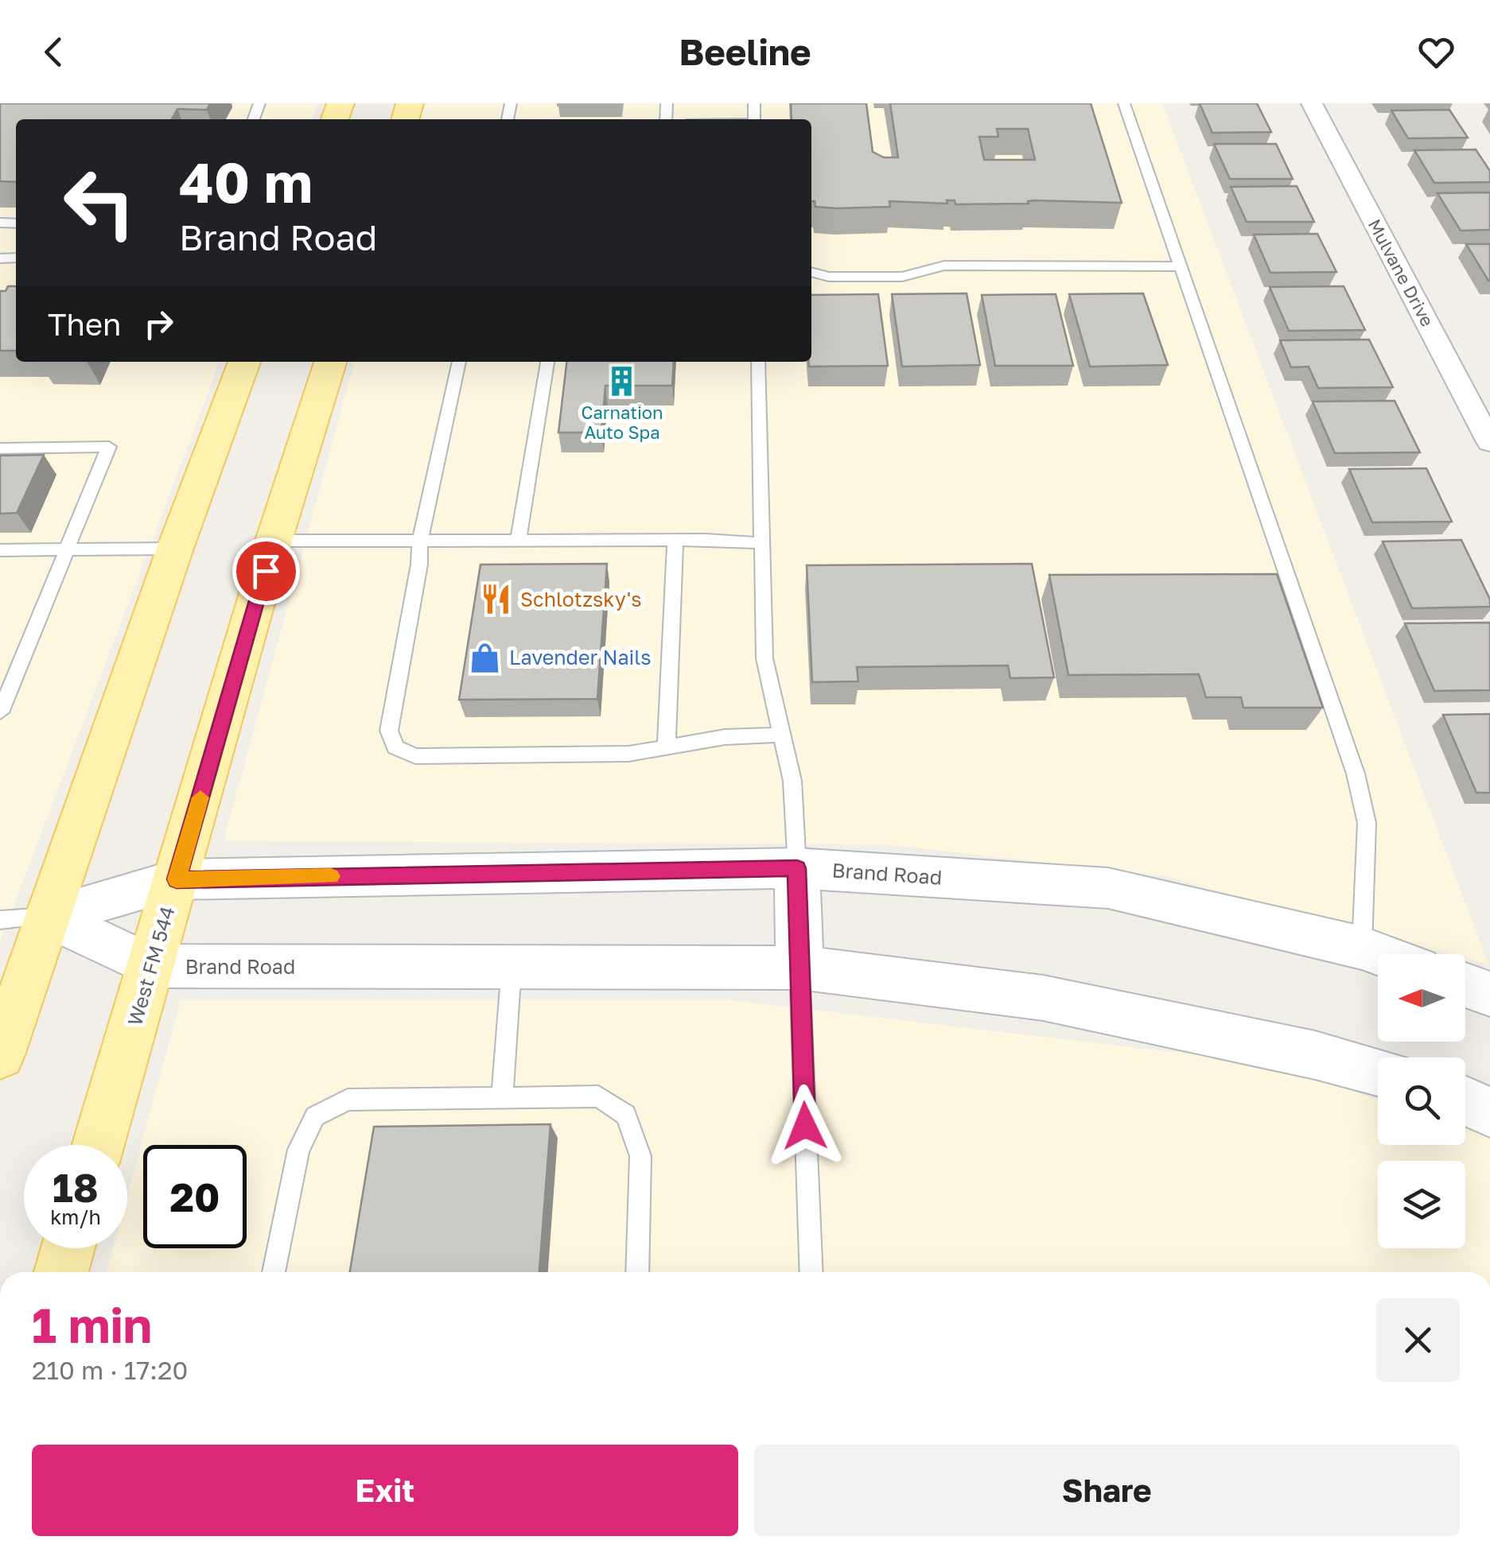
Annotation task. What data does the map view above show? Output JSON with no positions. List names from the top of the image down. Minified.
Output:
{"streets":{"main road":["Brand Road","West FM 544"],"street":["Mulvane Drive"]},"crossings":[["Brand Road","West FM 544"]],"places":{"building":["Carnation Auto Spa"],"restaurant":["Schlotzsky's"],"shop":["Lavender Nails"]},"north":"left","page":{"header":"Beeline","turn":["40 m","Brand Road"],"then":"Then","speed":"18 km/h","limit":"20","heading":["1 min","210 m · 17:20"],"buttons":["Exit","Share"]}}
